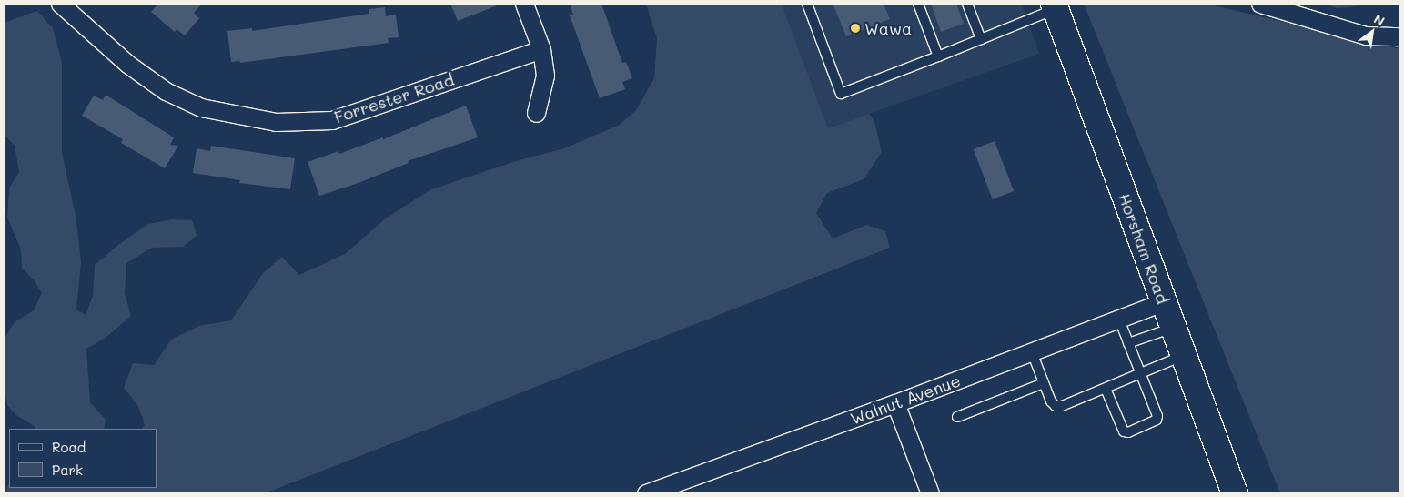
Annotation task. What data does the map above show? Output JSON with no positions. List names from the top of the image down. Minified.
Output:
{"streets":{"main road":["Horsham Road"],"street":["Forrester Road","Walnut Avenue"]},"crossings":[["Horsham Road","Walnut Avenue"]],"places":["Wawa"],"legend":["Road","Park"],"north":"top right"}
